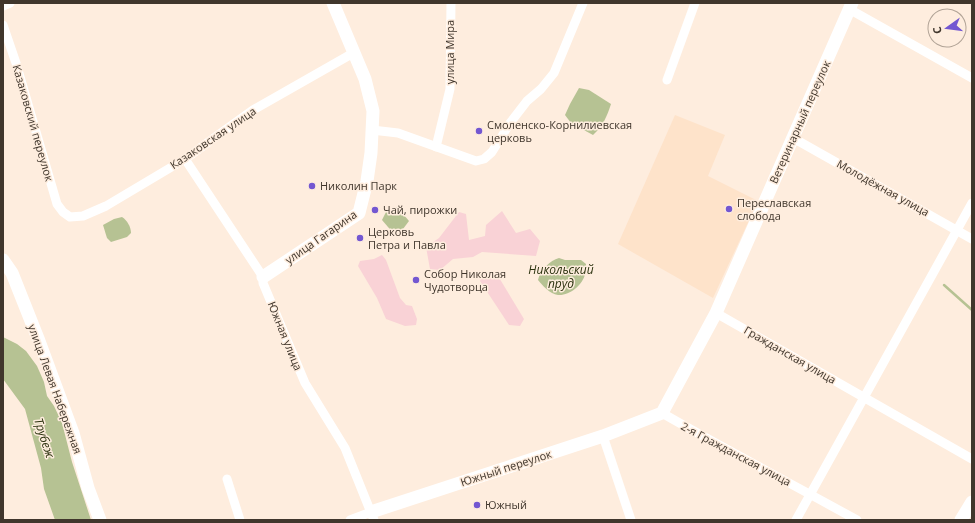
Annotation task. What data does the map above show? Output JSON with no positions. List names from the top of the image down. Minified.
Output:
{"streets":{"street":["улица Мира","Ветеринарный переулок","Казаковский переулок","Казаковская улица","Молодёжная улица","улица Гагарина","Южная улица","Гражданская улица","улица Левая Набережная","2-я Гражданская улица","Южный переулок"]},"crossings":[["Ветеринарный переулок","Молодёжная улица"],["Ветеринарный переулок","Гражданская улица"],["Ветеринарный переулок","2-я Гражданская улица"],["Ветеринарный переулок","Южный переулок"],["Казаковский переулок","Казаковская улица"],["Казаковская улица","улица Гагарина"],["Казаковская улица","Южная улица"],["улица Гагарина","Южная улица"],["Южная улица","Южный переулок"],["2-я Гражданская улица","Южный переулок"]],"water":["Никольский пруд","Трубеж"],"places":["Смоленско-Корнилиевская церковь","Николин Парк","Переславская слобода","Чай, пирожки","Церковь Петра и Павла","Собор Николая Чудотворца","Южный"],"north":"left"}
